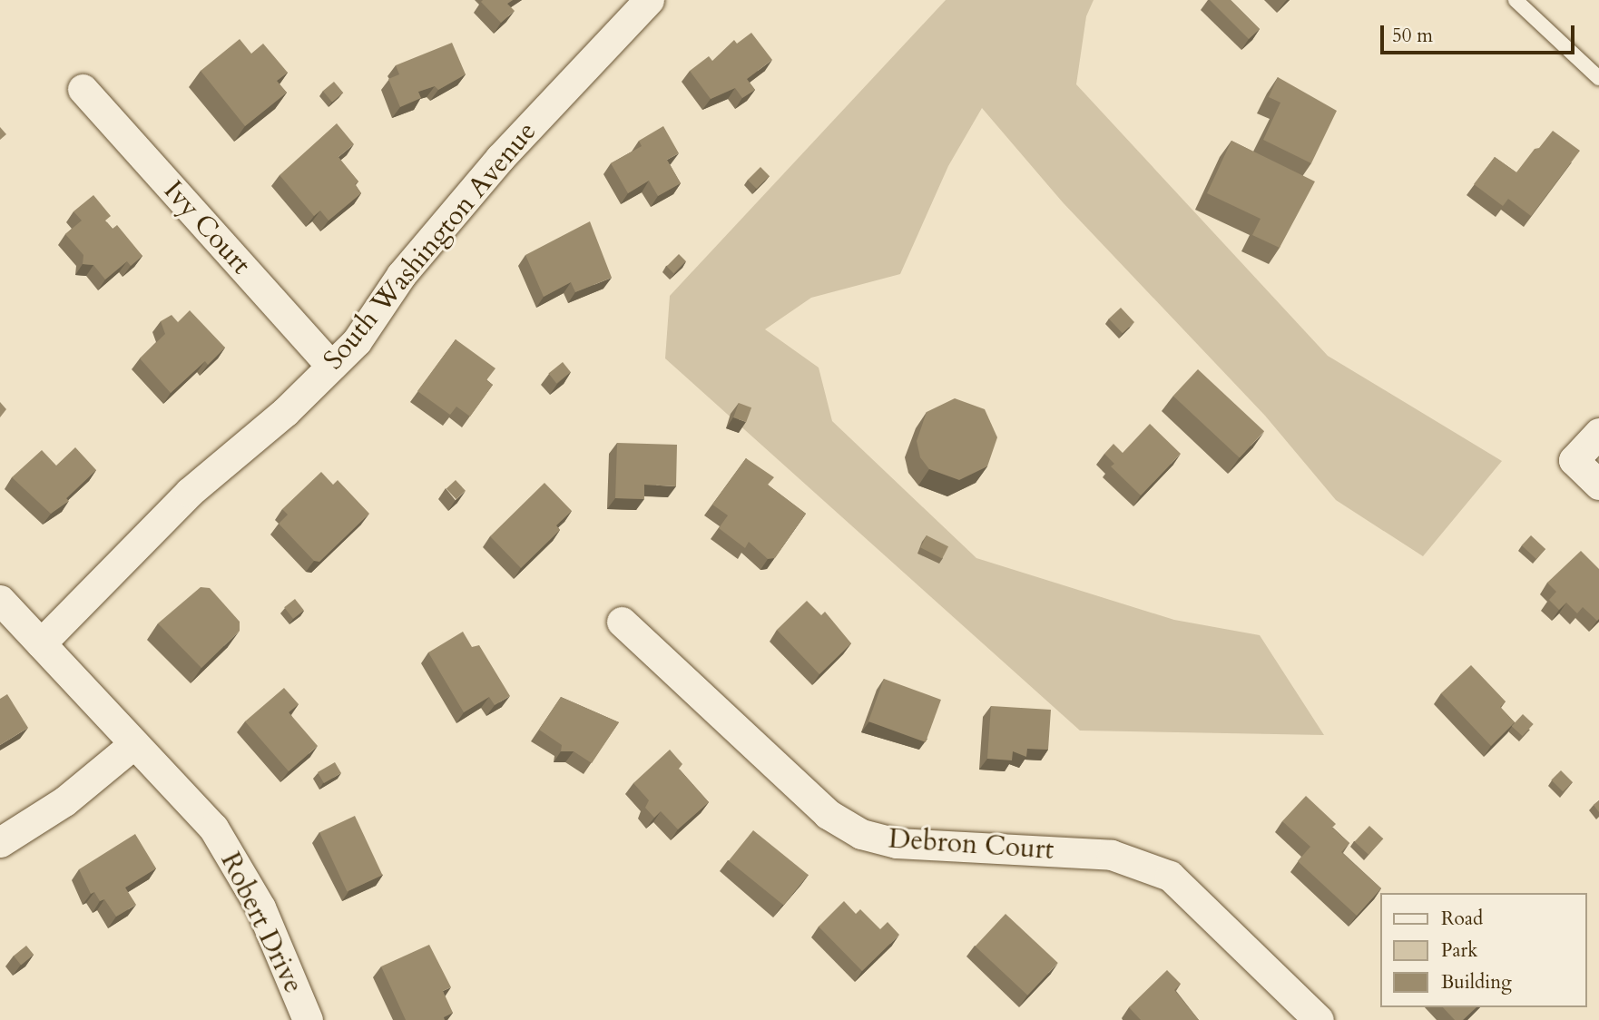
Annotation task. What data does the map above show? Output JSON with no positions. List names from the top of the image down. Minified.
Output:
{"streets":{"street":["Ivy Court","South Washington Avenue","Debron Court","Robert Drive"]},"crossings":[["Ivy Court","South Washington Avenue"],["South Washington Avenue","Robert Drive"]],"legend":["Road","Park","Building"],"scale_bar":"50 m"}
